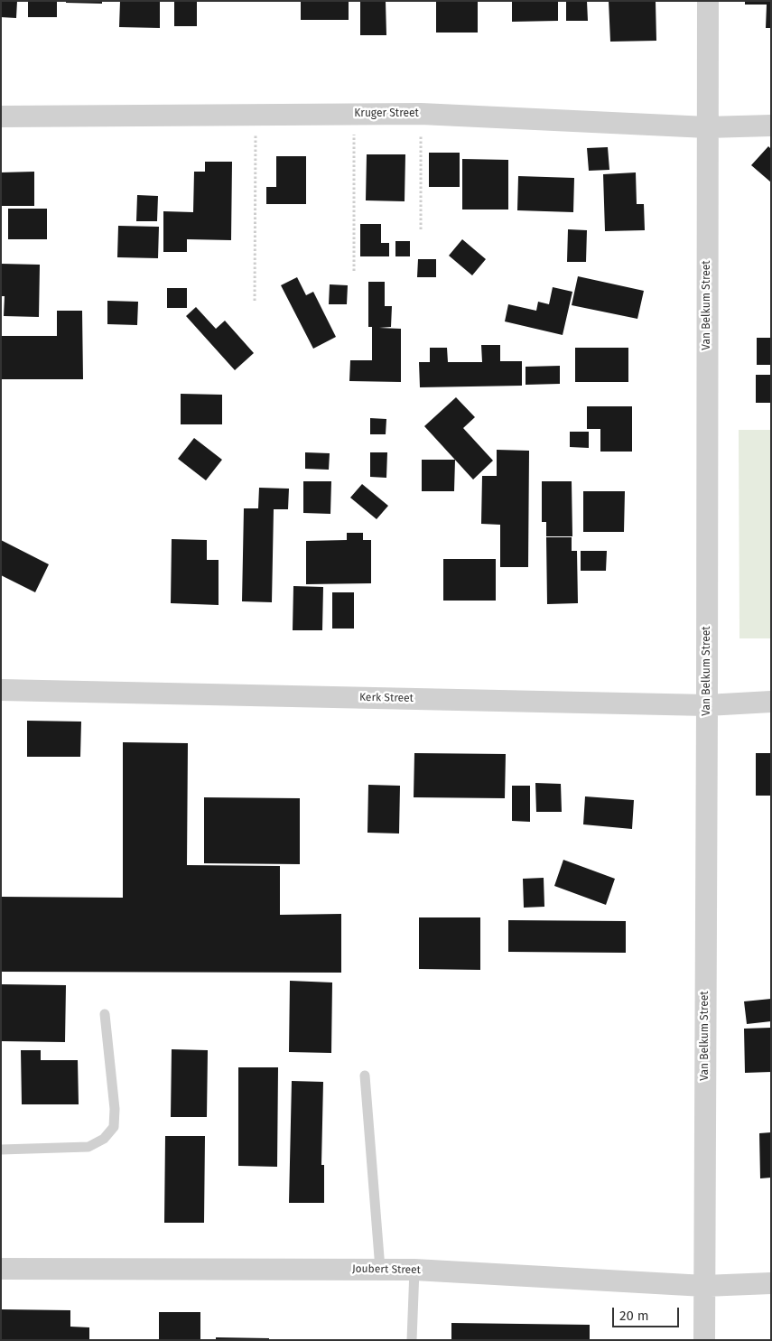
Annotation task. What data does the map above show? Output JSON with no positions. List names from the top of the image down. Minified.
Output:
{"streets":{"street":["Kruger Street","Van Belkum Street","Kerk Street","Joubert Street"]},"crossings":[["Kruger Street","Van Belkum Street"],["Van Belkum Street","Kerk Street"],["Van Belkum Street","Joubert Street"]],"scale_bar":"20 m"}
